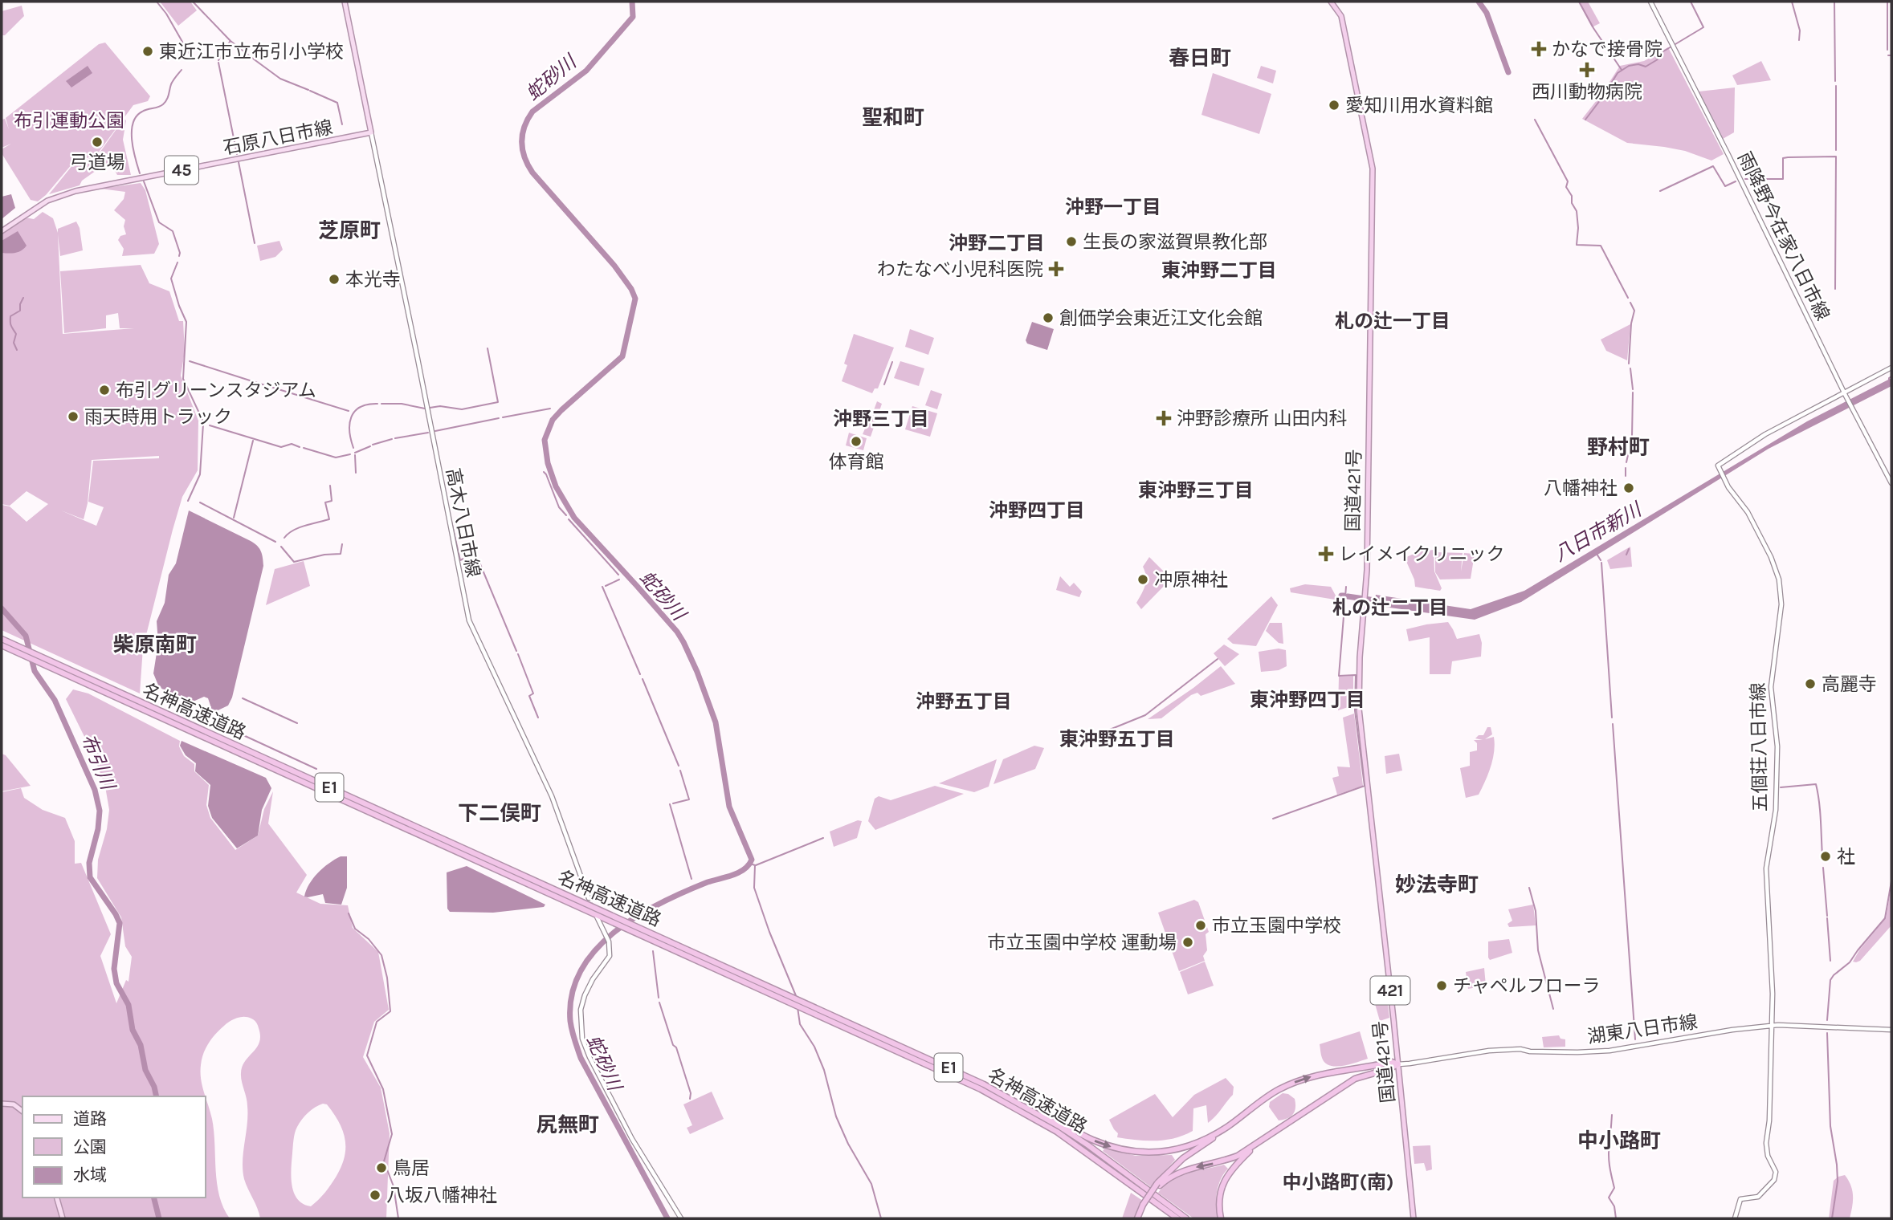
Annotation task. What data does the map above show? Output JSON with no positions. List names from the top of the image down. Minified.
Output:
{"streets":{"highway":["国道421号","名神高速道路","E1","421"],"main road":["石原八日市線","45","雨降野今在家八日市線","高木八日市線","五個荘八日市線","湖東八日市線"]},"crossings":[["石原八日市線","高木八日市線"],["雨降野今在家八日市線","五個荘八日市線"],["国道421号","湖東八日市線"],["五個荘八日市線","湖東八日市線"]],"districts":["春日町","聖和町","沖野一丁目","芝原町","沖野二丁目","東沖野二丁目","札の辻一丁目","沖野三丁目","野村町","東沖野三丁目","沖野四丁目","札の辻二丁目","柴原南町","東沖野四丁目","沖野五丁目","東沖野五丁目","下二俣町","妙法寺町","尻無町","中小路町","中小路町(南)"],"water":["蛇砂川","八日市新川","布引川"],"parks":["布引運動公園"],"places":{"health":["かなで接骨院","西川動物病院","わたなべ小児科医院","沖野診療所 山田内科","レイメイクリニック"],"other":["東近江市立布引小学校","愛知川用水資料館","弓道場","生長の家滋賀県教化部","本光寺","創価学会東近江文化会館","布引グリーンスタジアム","雨天時用トラック","体育館","八幡神社","冲原神社","高麗寺","社","市立玉園中学校","市立玉園中学校 運動場","チャペルフローラ","鳥居","八坂八幡神社"]},"legend":["道路","公園","水域"]}
